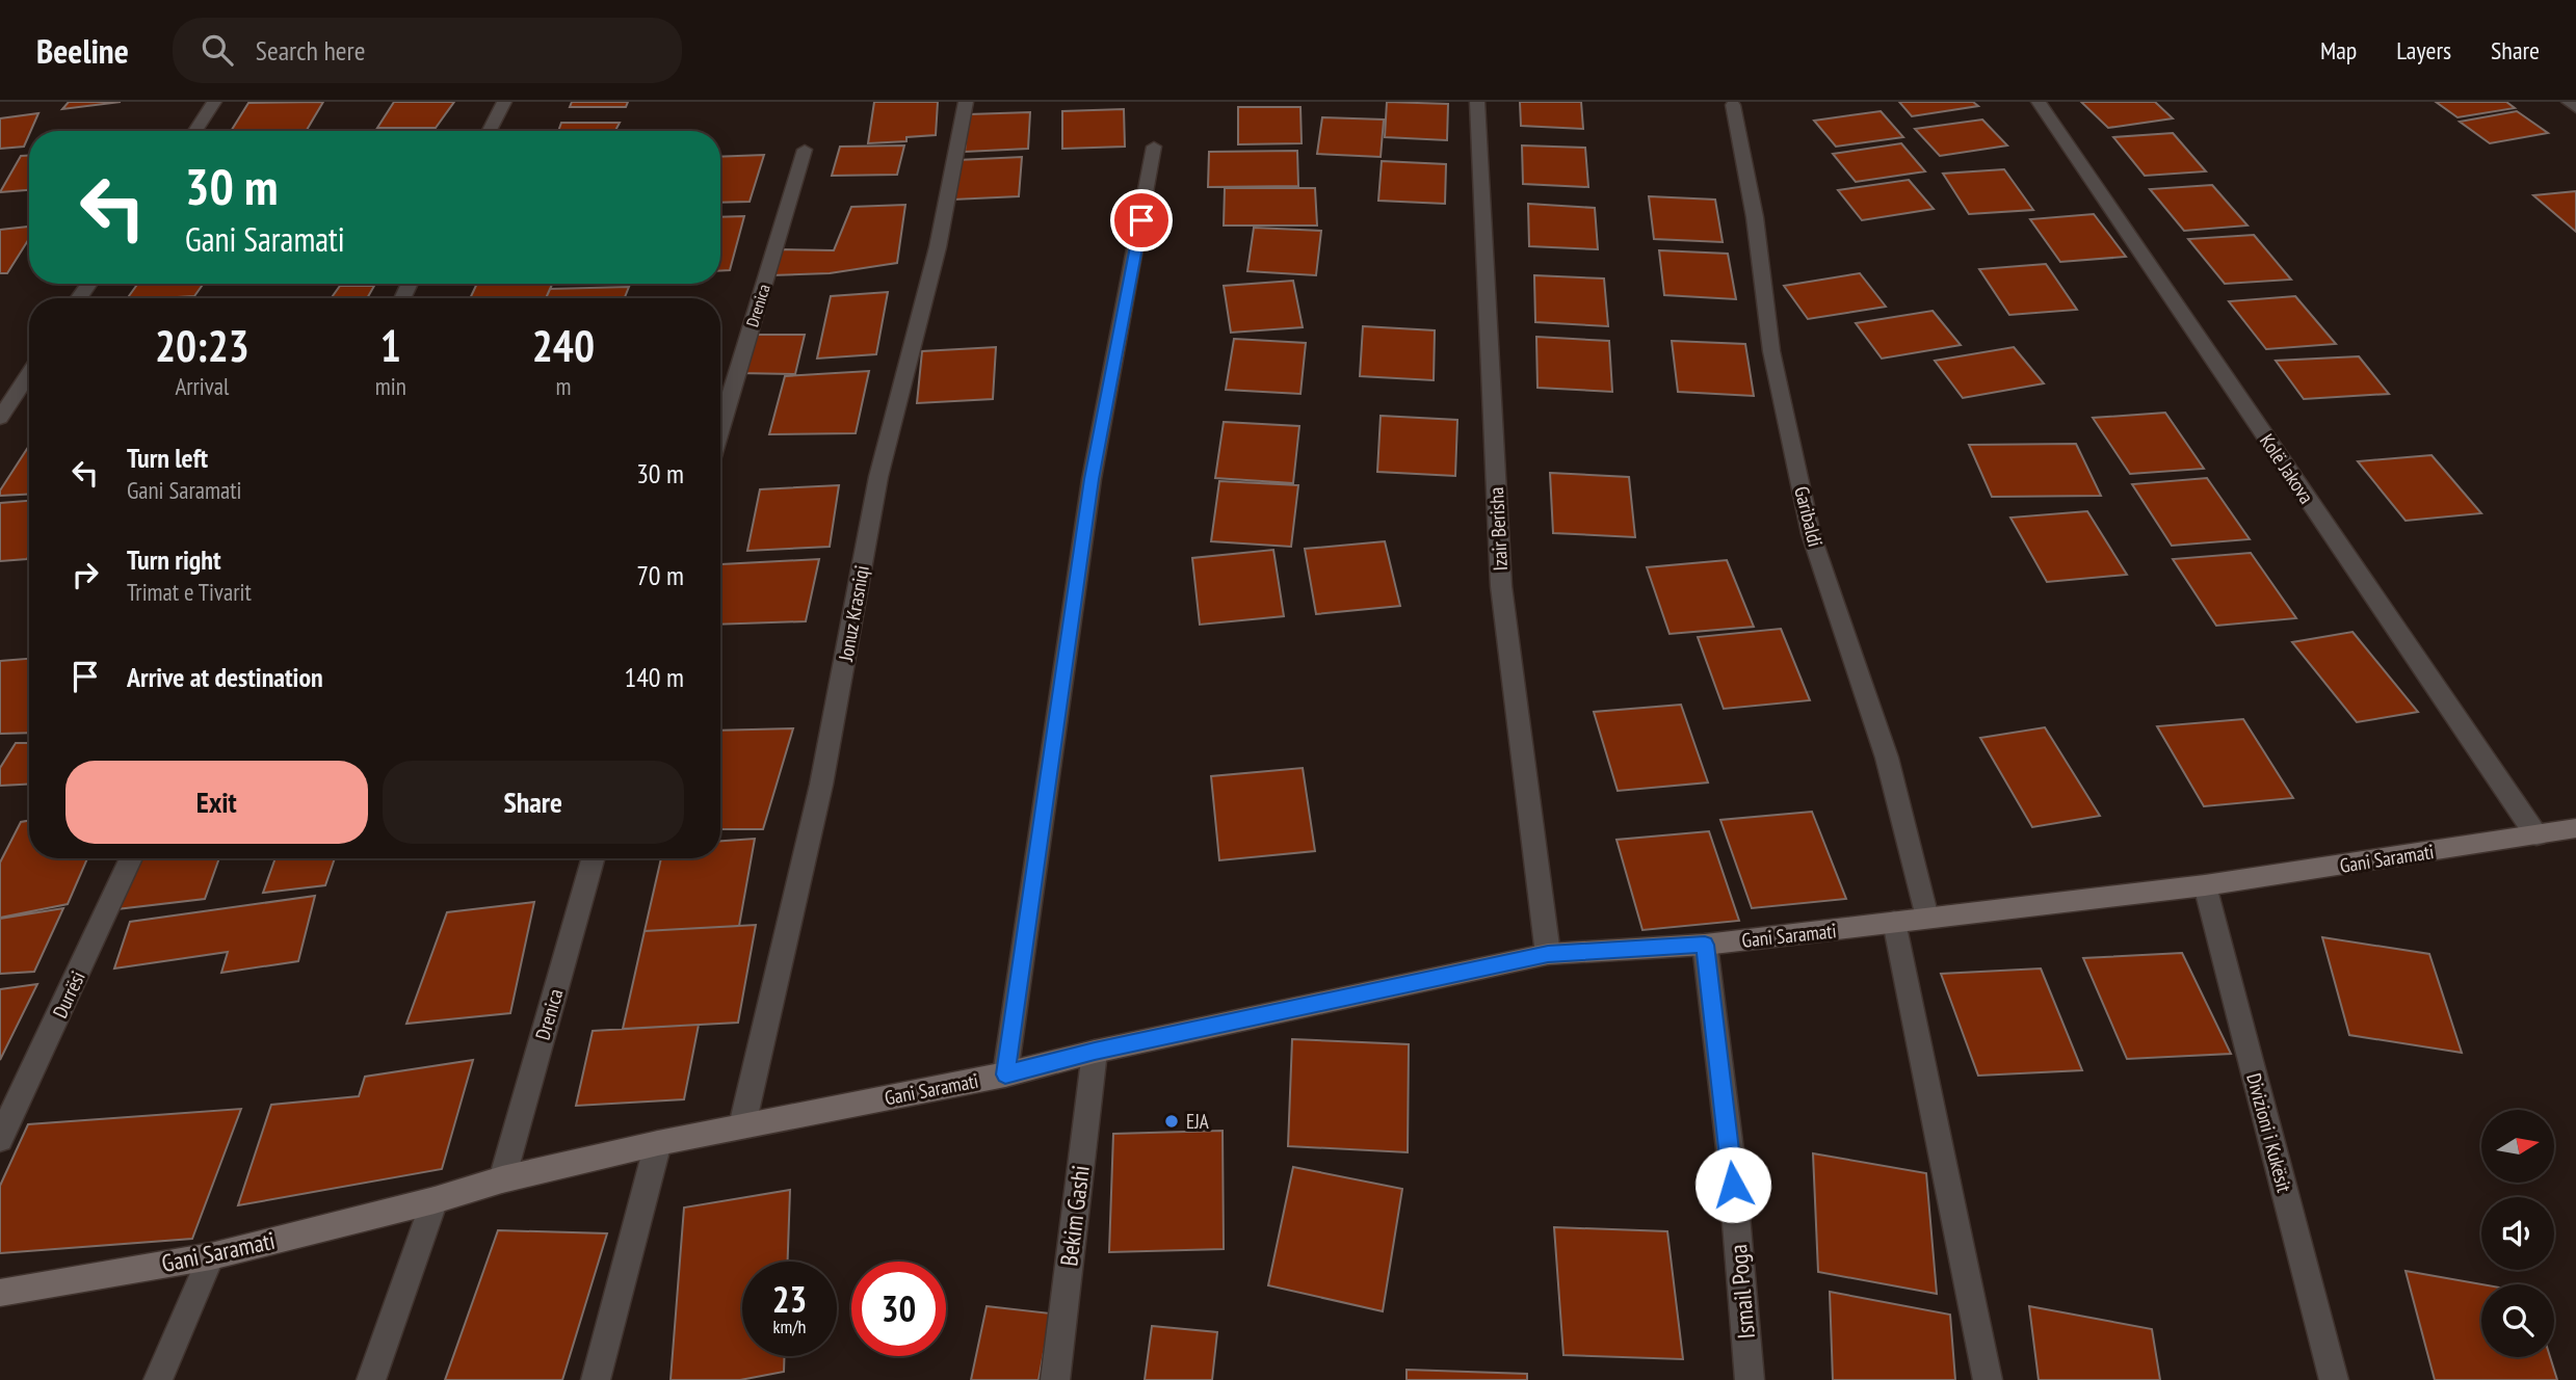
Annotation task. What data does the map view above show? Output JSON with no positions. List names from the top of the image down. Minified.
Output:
{"streets":{"street":["Drenica","Kolë Jakova","Garibaldi","Izair Berisha","Jonuz Krasniqi","Gani Saramati","Durrësi","Divizioni i Kukësit","Bekim Gashi","Ismail Poga"]},"crossings":[["Drenica","Gani Saramati"],["Kolë Jakova","Gani Saramati"],["Garibaldi","Gani Saramati"],["Izair Berisha","Gani Saramati"],["Jonuz Krasniqi","Gani Saramati"],["Gani Saramati","Divizioni i Kukësit"],["Gani Saramati","Bekim Gashi"],["Gani Saramati","Ismail Poga"]],"places":["EJA"],"north":"right","page":{"header":"Beeline","search":"Search here","nav":["Map","Layers","Share"],"turn":["30 m","Gani Saramati"],"eta":["20:23","Arrival","1","min","240","m"],"list":[{"name":"Turn left","note":"Gani Saramati","value":"30 m"},{"name":"Turn right","note":"Trimat e Tivarit","value":"70 m"},{"name":"Arrive at destination","value":"140 m"}],"buttons":["Exit","Share"],"speed":"23 km/h","limit":"30"}}
